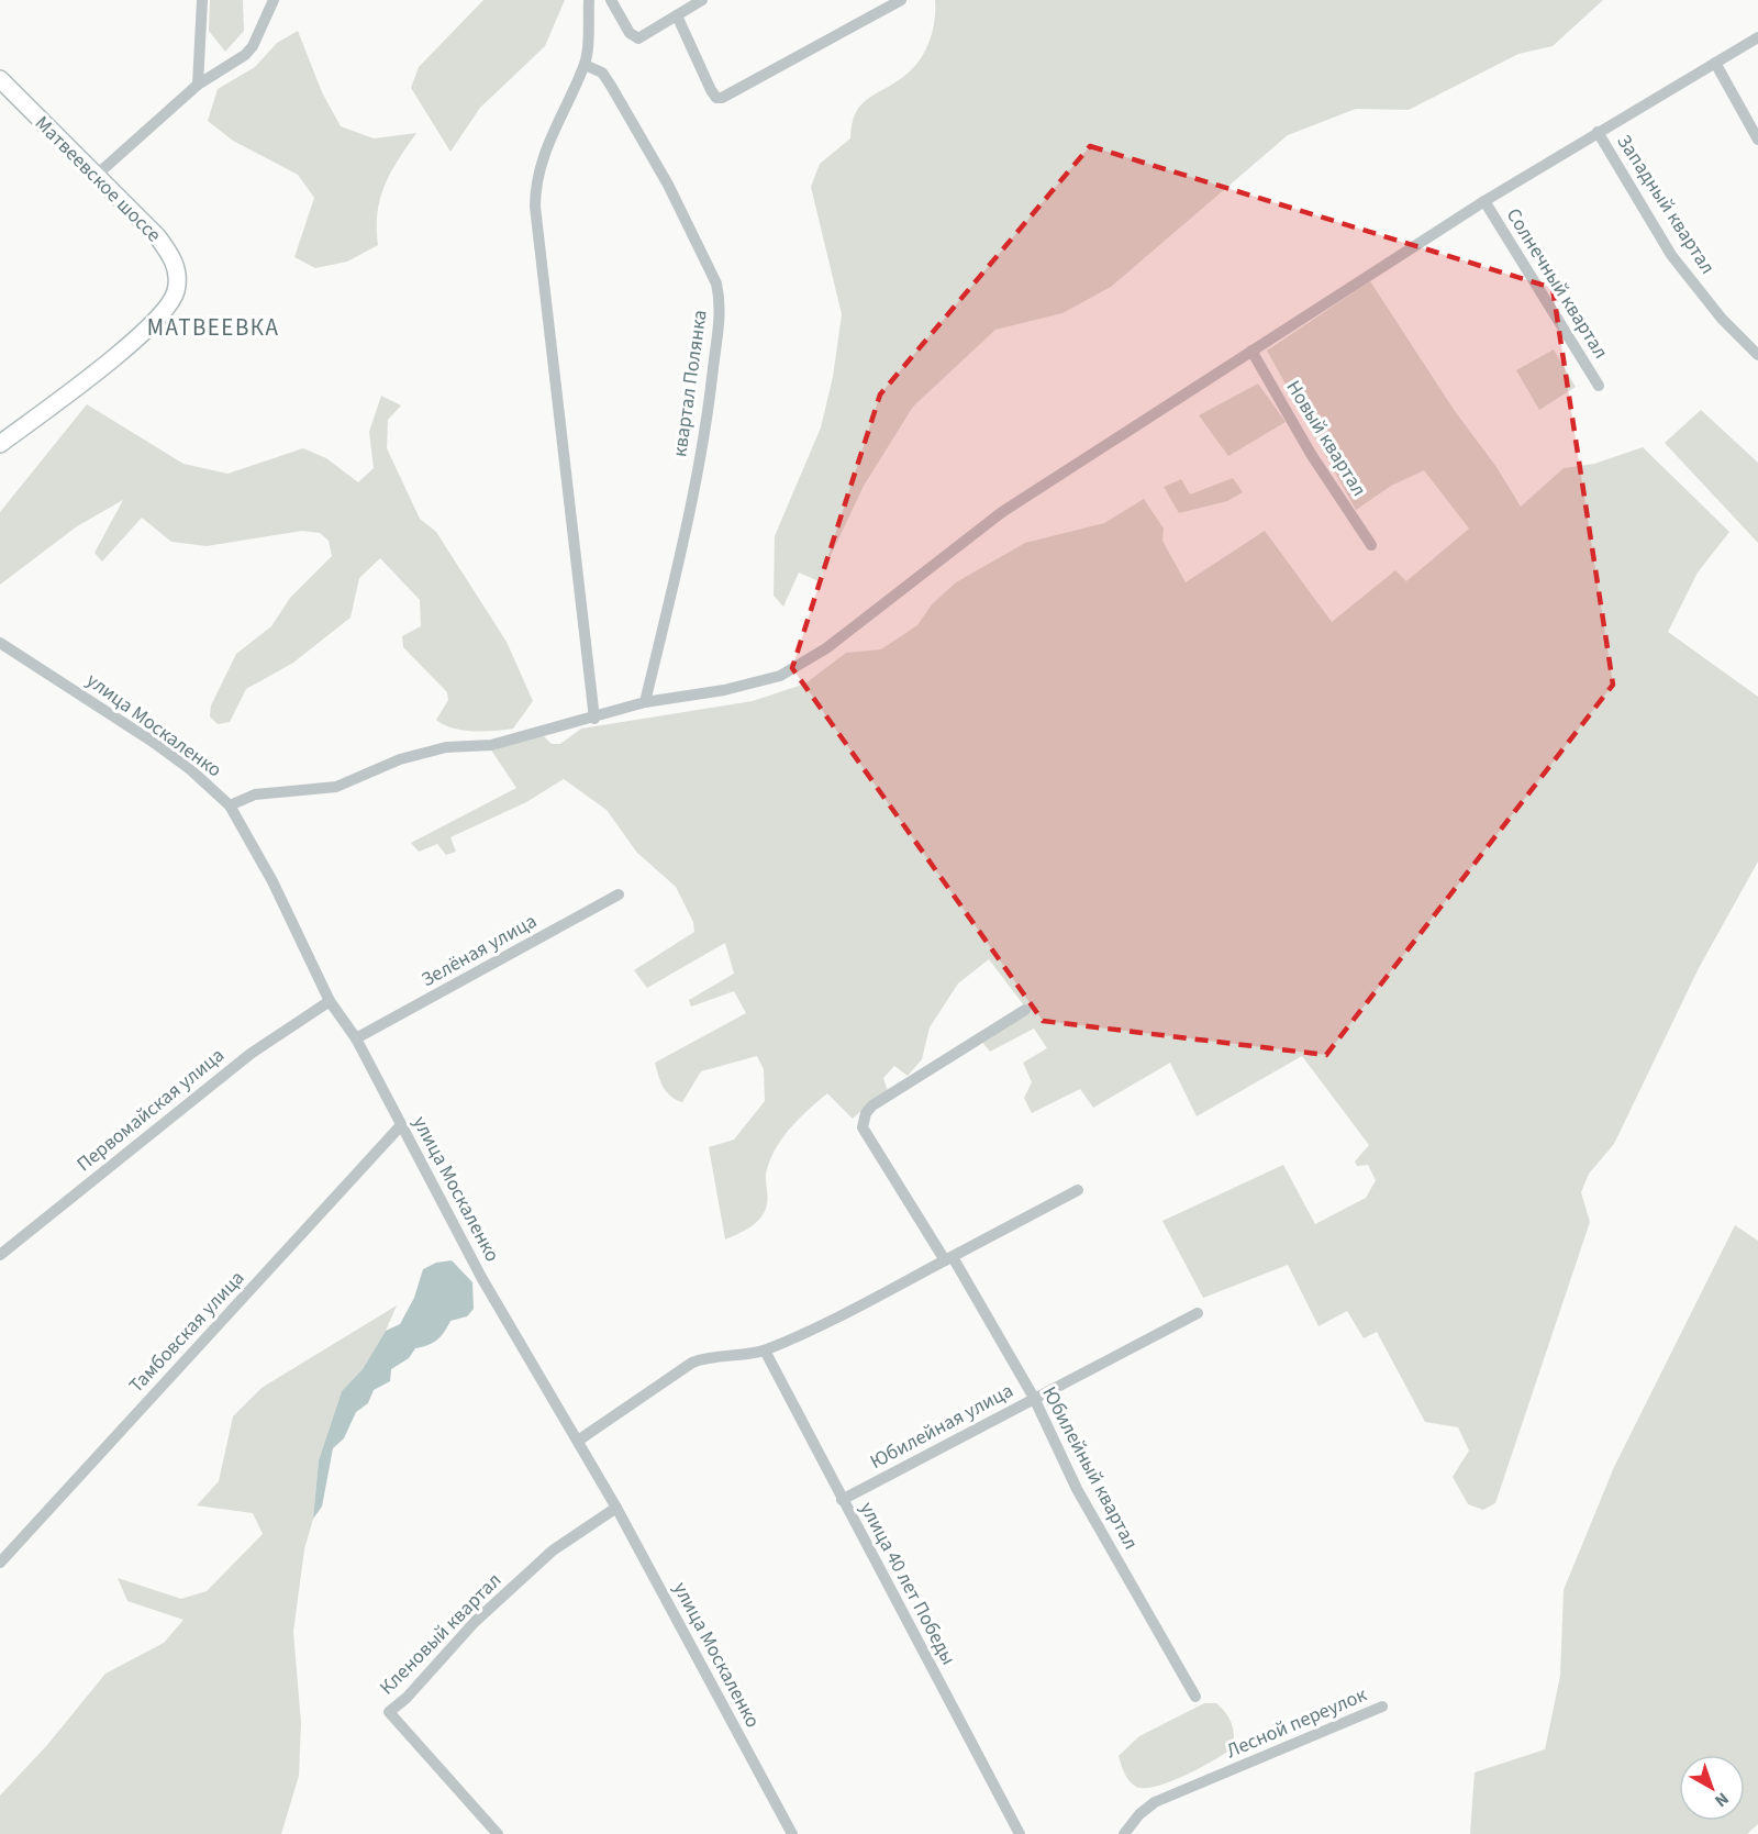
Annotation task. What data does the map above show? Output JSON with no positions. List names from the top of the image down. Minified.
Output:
{"streets":{"main road":["Матвеевское шоссе"],"street":["Западный квартал","Солнечный квартал","квартал Полянка","Новый квартал","улица Москаленко","Зелёная улица","Первомайская улица","Тамбовская улица","Юбилейная улица","Юбилейный квартал","улица 40 лет Победы","Кленовый квартал","Лесной переулок"]},"crossings":[["улица Москаленко","Зелёная улица"],["улица Москаленко","Первомайская улица"],["улица Москаленко","Тамбовская улица"],["улица Москаленко","Кленовый квартал"],["Юбилейная улица","Юбилейный квартал"],["Юбилейная улица","улица 40 лет Победы"]],"districts":["МАТВЕЕВКА"],"north":"bottom right"}
